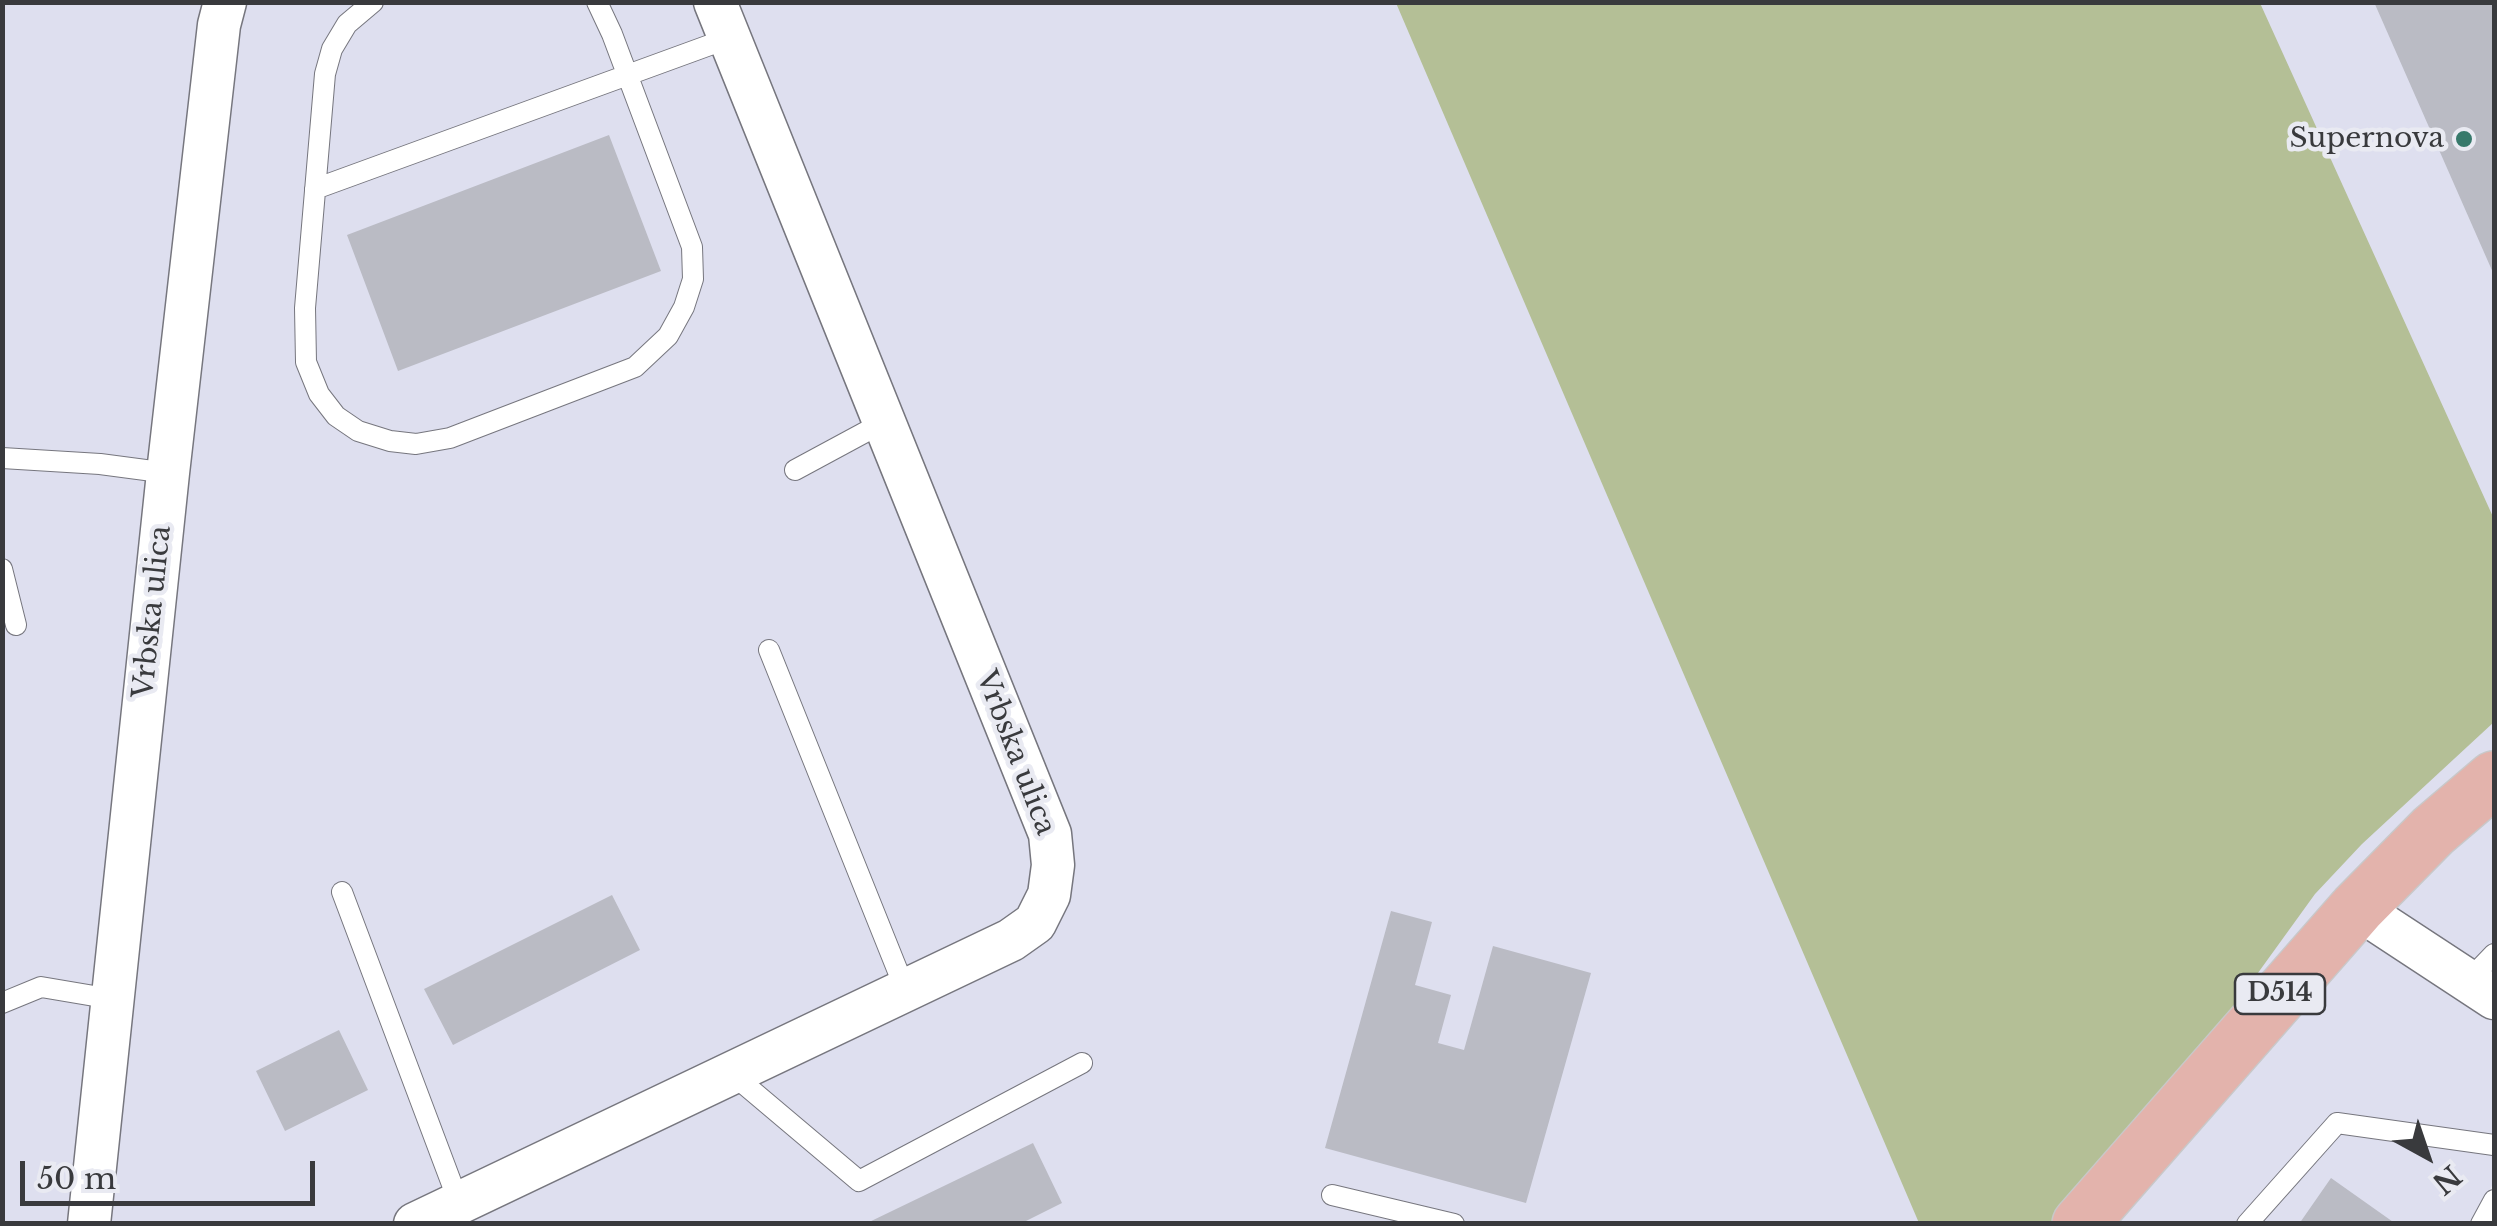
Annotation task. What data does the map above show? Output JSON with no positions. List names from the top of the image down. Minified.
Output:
{"streets":{"main road":["D514"],"street":["Vrbska ulica"]},"places":["Supernova"],"scale_bar":"50 m","north":"bottom right"}
